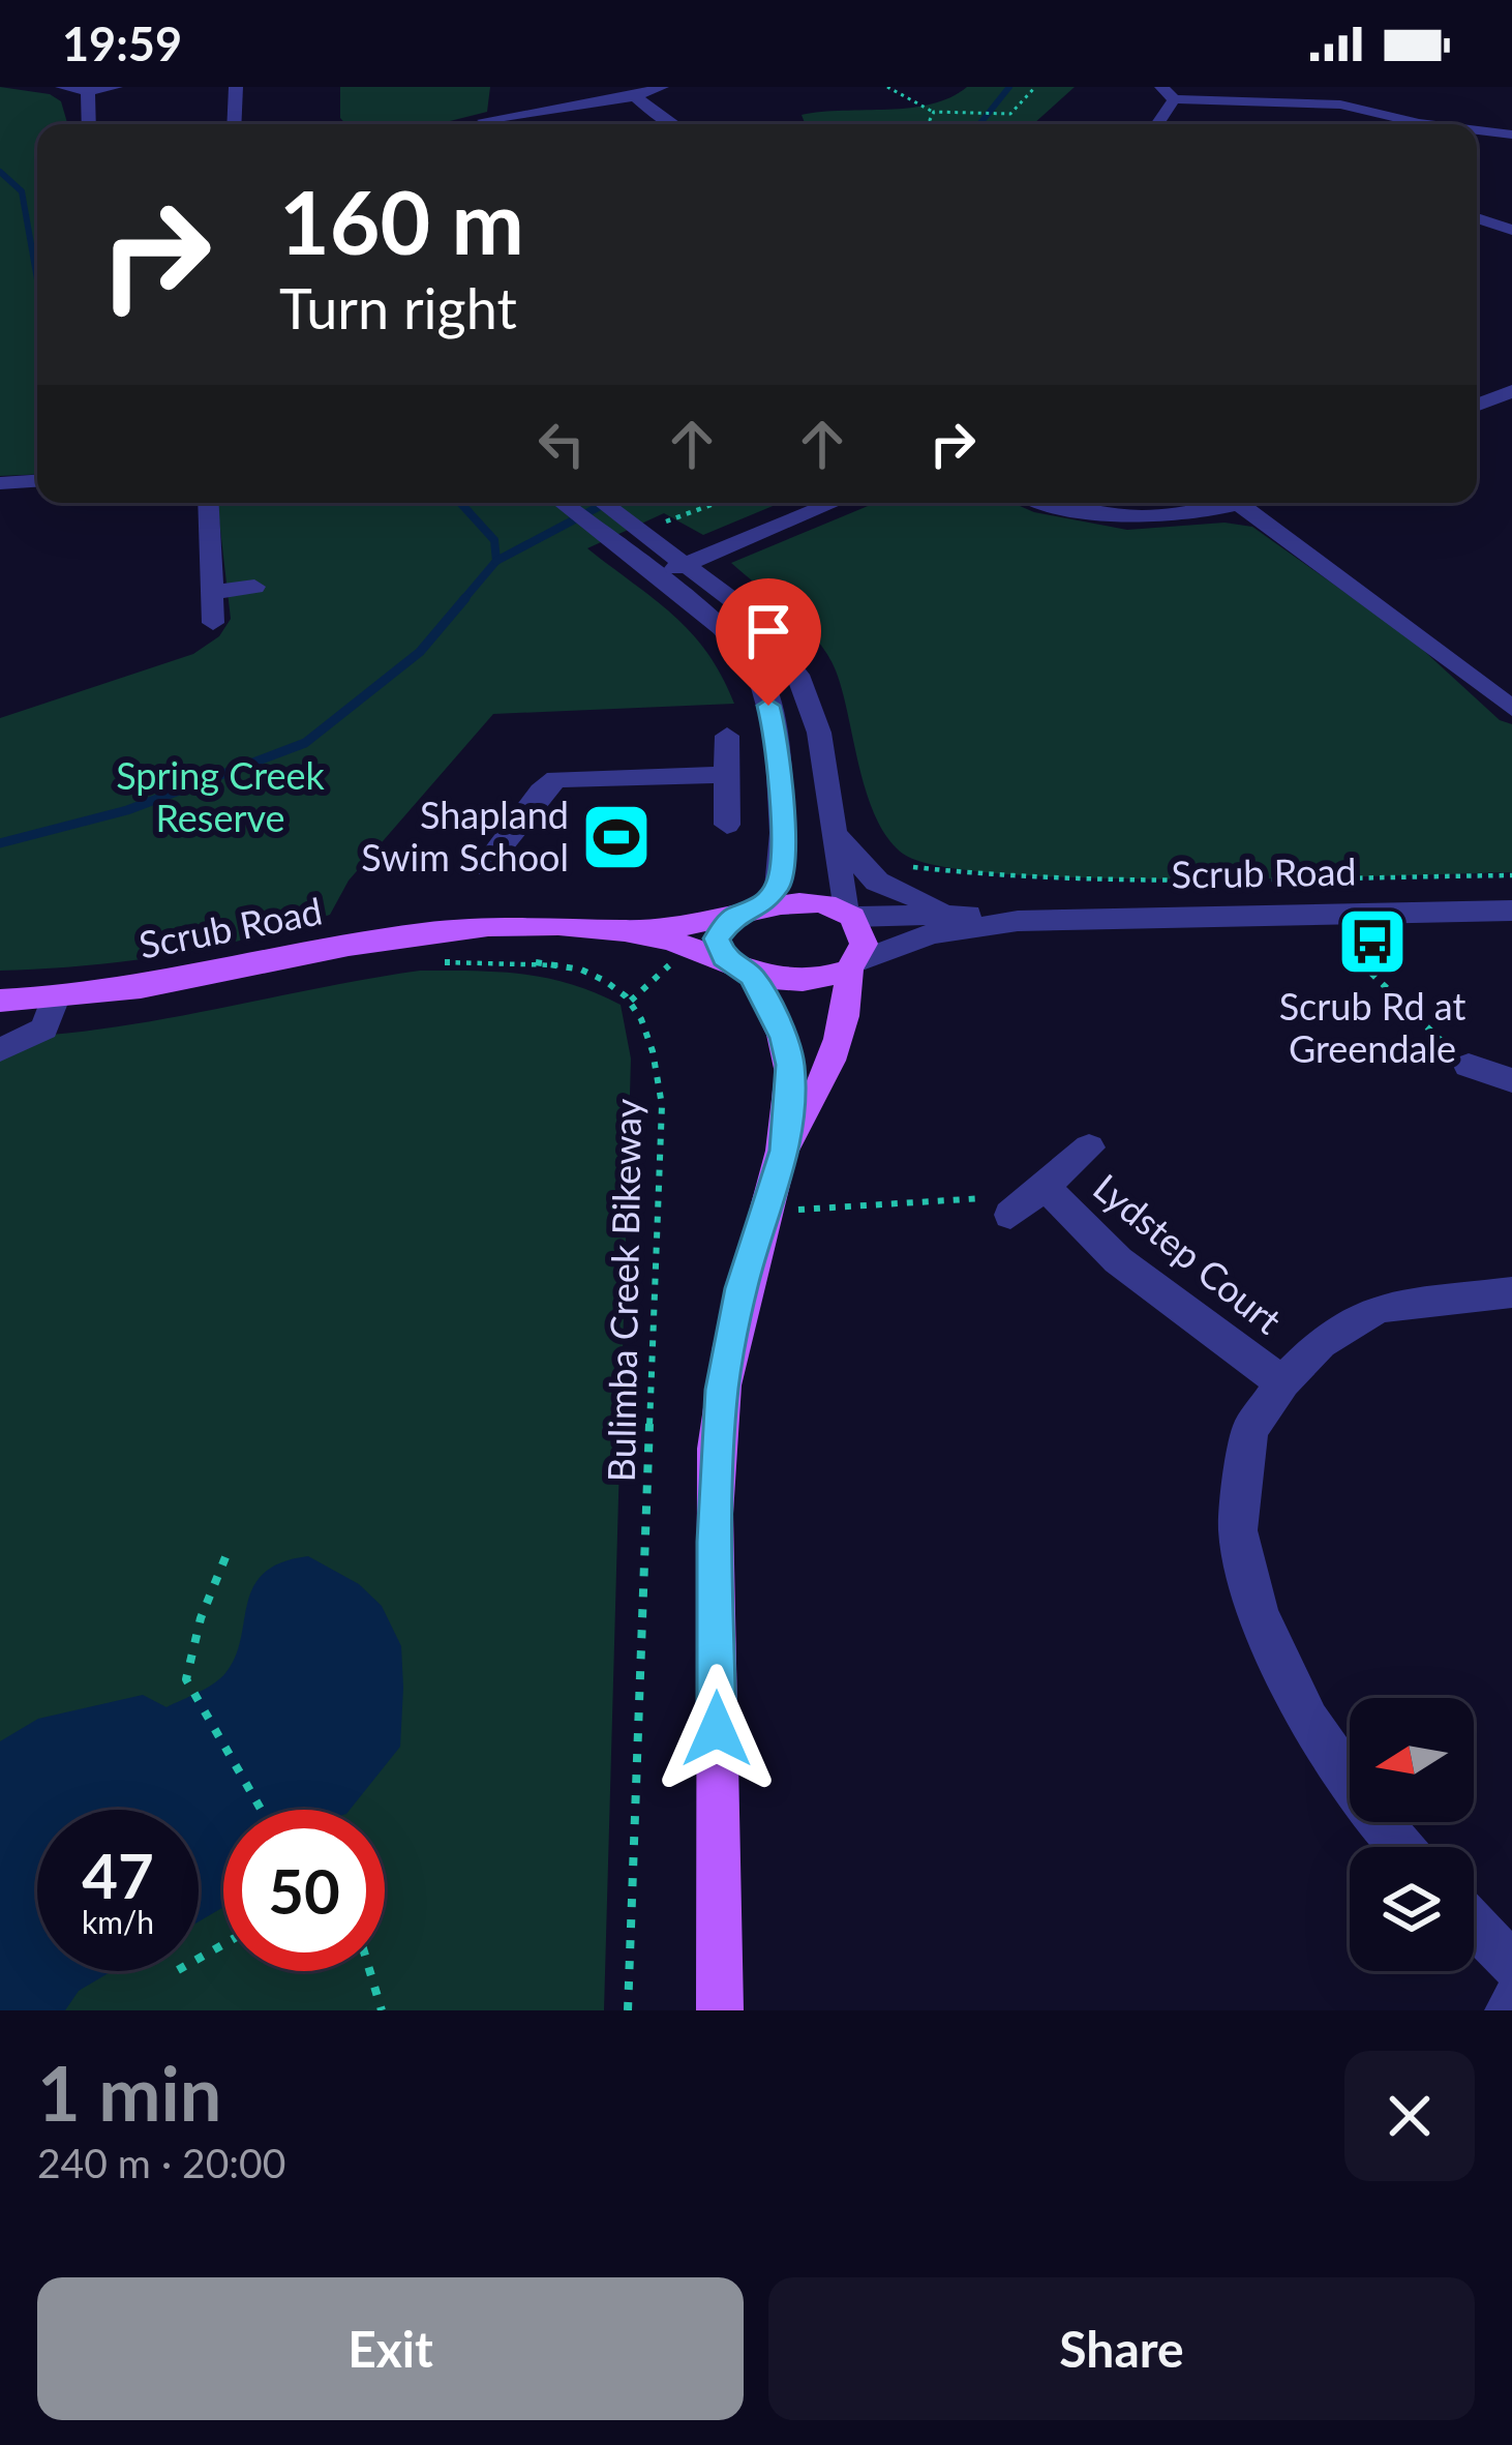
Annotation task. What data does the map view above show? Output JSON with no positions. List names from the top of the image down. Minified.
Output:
{"streets":{"main road":["Scrub Road"],"street":["Lydstep Court"],"path":["Bulimba Creek Bikeway"]},"parks":["Spring Creek Reserve"],"places":{"sports":["Shapland Swim School"],"bus stop":["Scrub Rd at Greendale"]},"north":"left","page":{"status":"19:59","turn":["160 m","Turn right"],"speed":"47 km/h","limit":"50","heading":["1 min","240 m · 20:00"],"buttons":["Exit","Share"]}}
